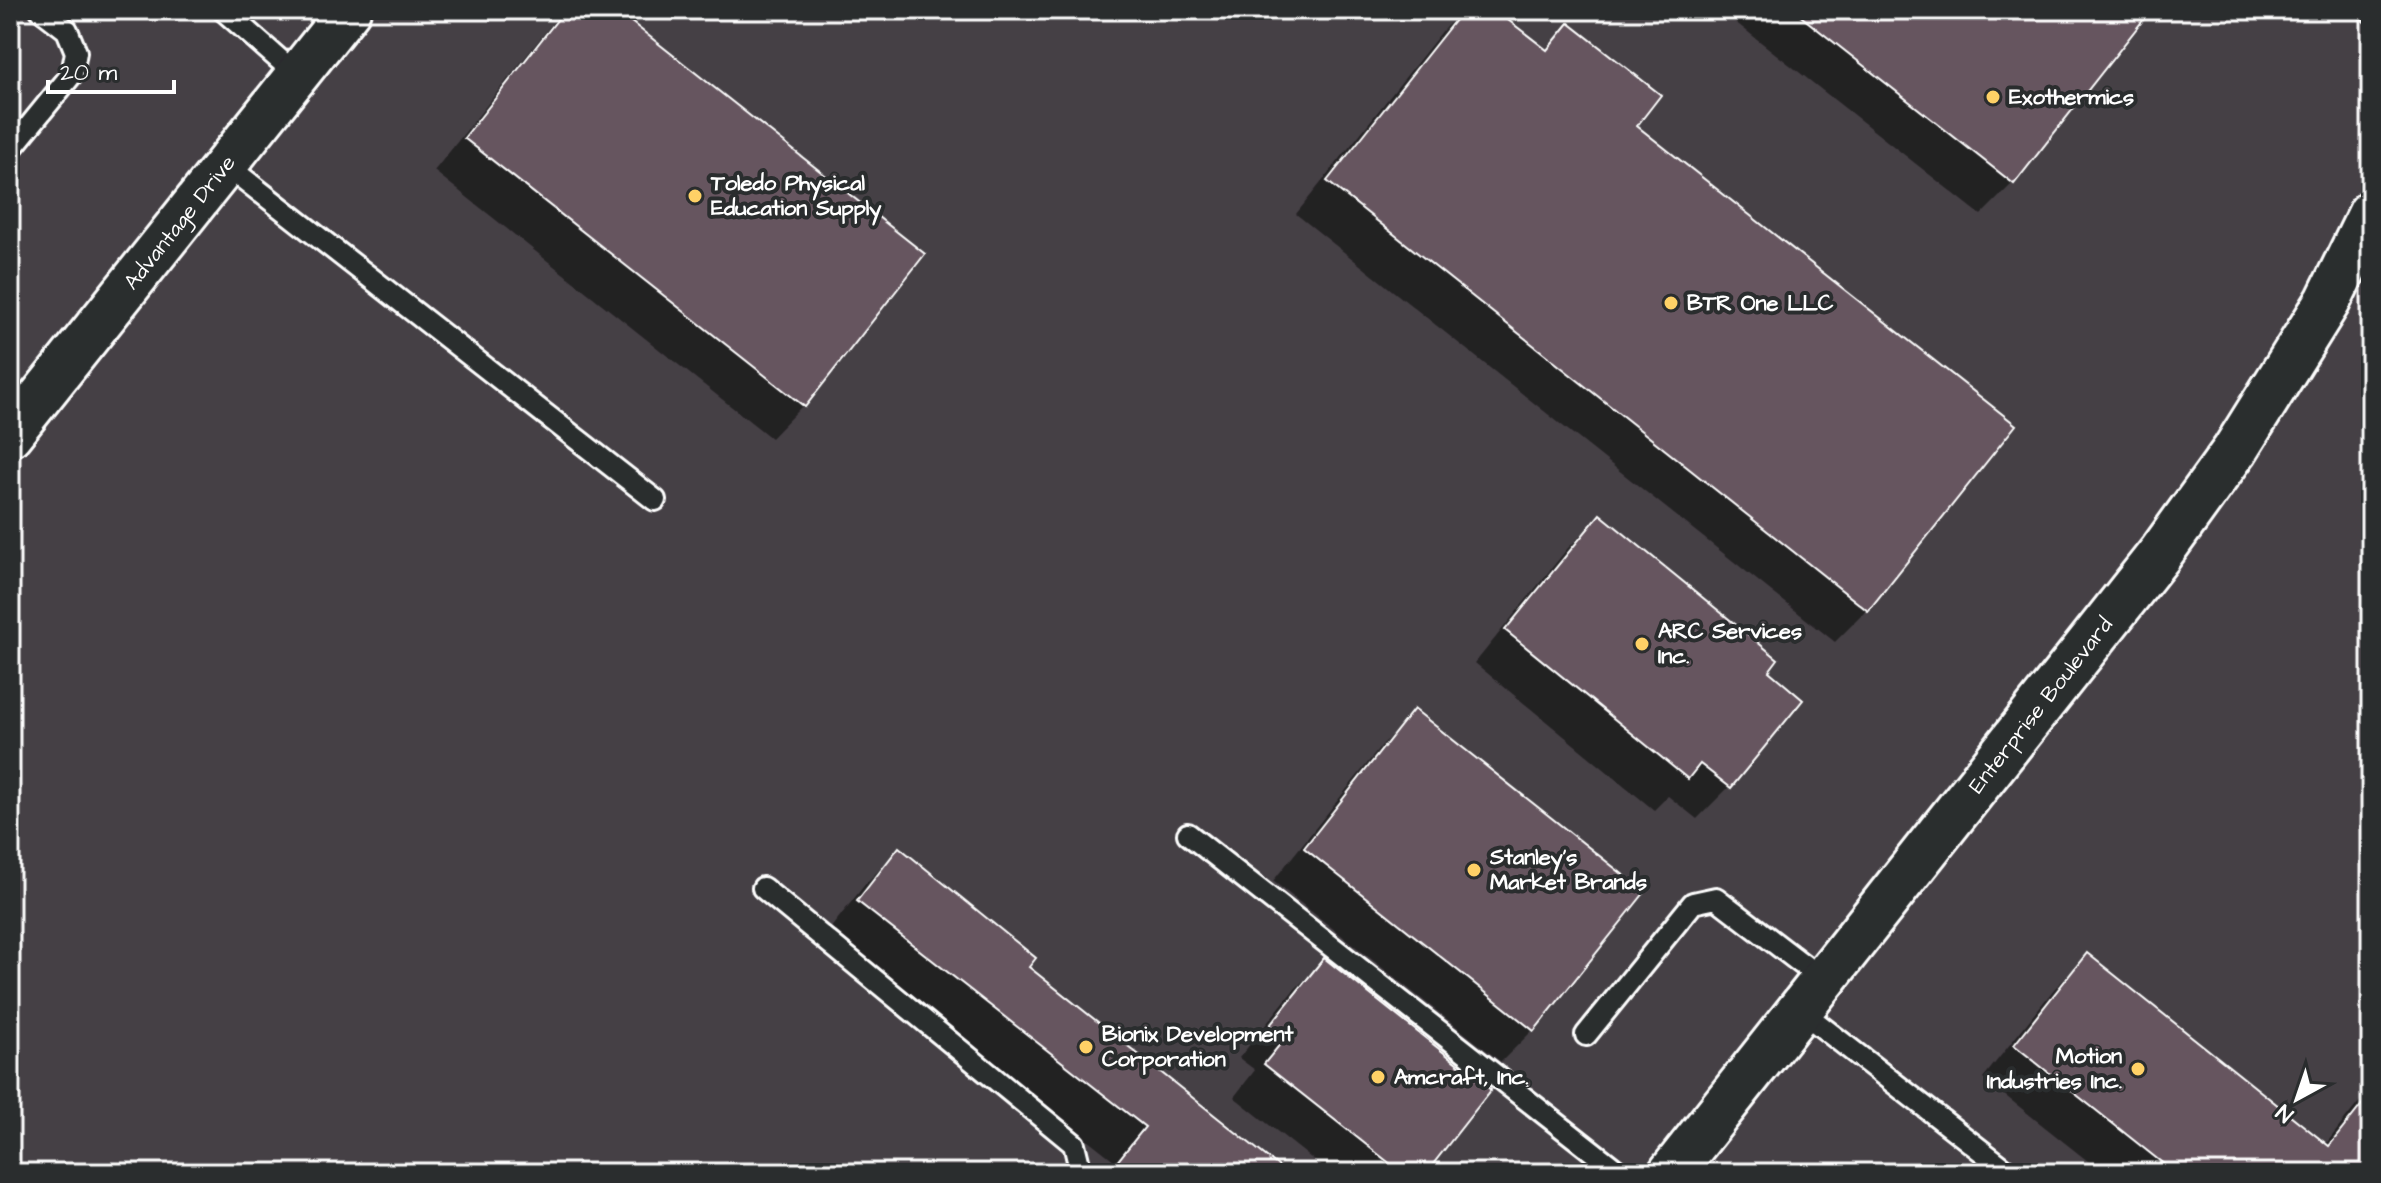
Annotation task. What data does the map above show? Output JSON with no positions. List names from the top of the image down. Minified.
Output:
{"streets":{"street":["Advantage Drive","Enterprise Boulevard"]},"places":["Exothermics","Toledo Physical Education Supply","BTR One LLC","ARC Services Inc.","Stanley's Market Brands","Bionix Development Corporation","Motion Industries Inc.","Amcraft, Inc."],"scale_bar":"20 m","north":"bottom left"}
